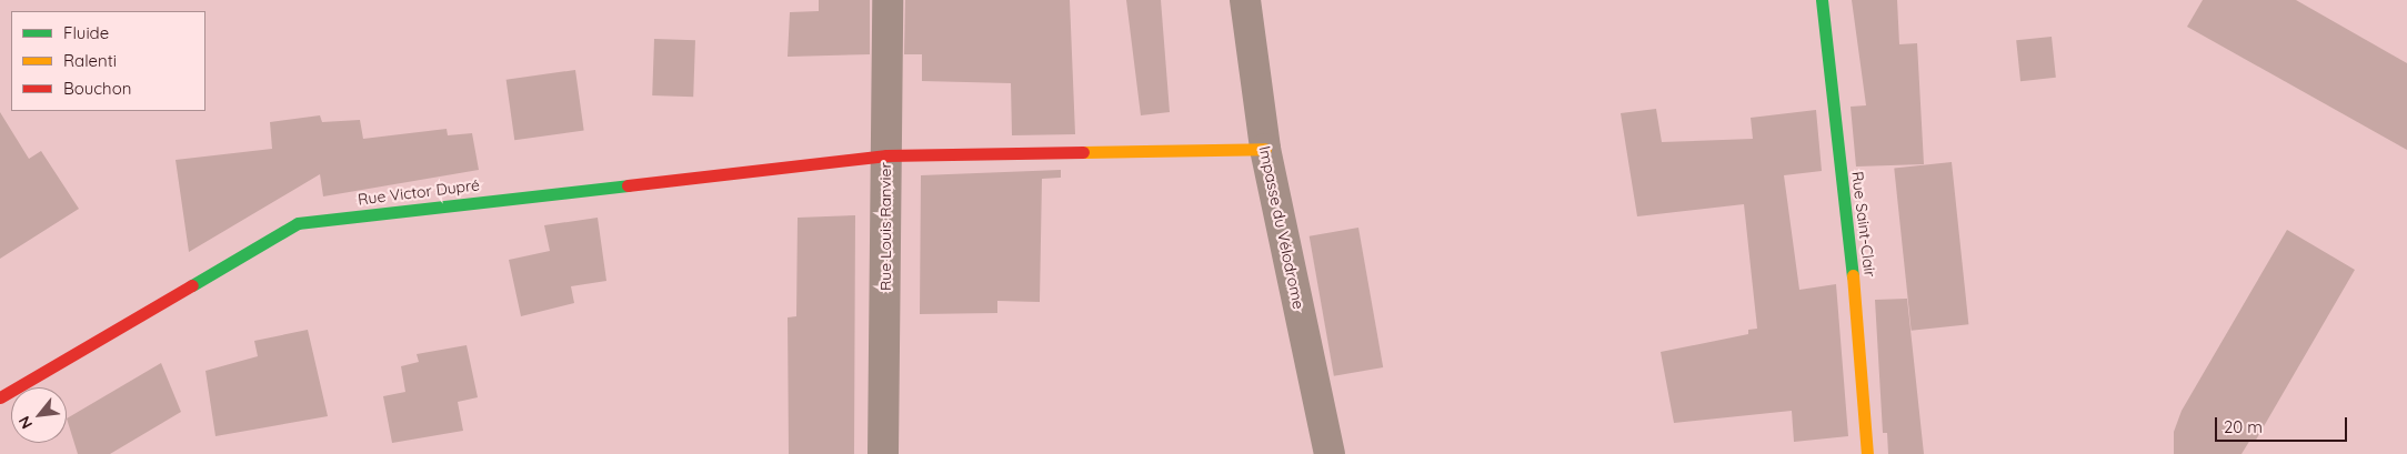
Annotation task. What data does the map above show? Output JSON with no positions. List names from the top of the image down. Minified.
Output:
{"streets":{"street":["Rue Victor Dupré","Rue Saint-Clair","Rue Louis Ranvier","Impasse du Vélodrome"]},"crossings":[["Rue Victor Dupré","Rue Louis Ranvier"],["Rue Victor Dupré","Impasse du Vélodrome"]],"legend":["Fluide","Ralenti","Bouchon"],"scale_bar":"20 m","north":"bottom left"}
